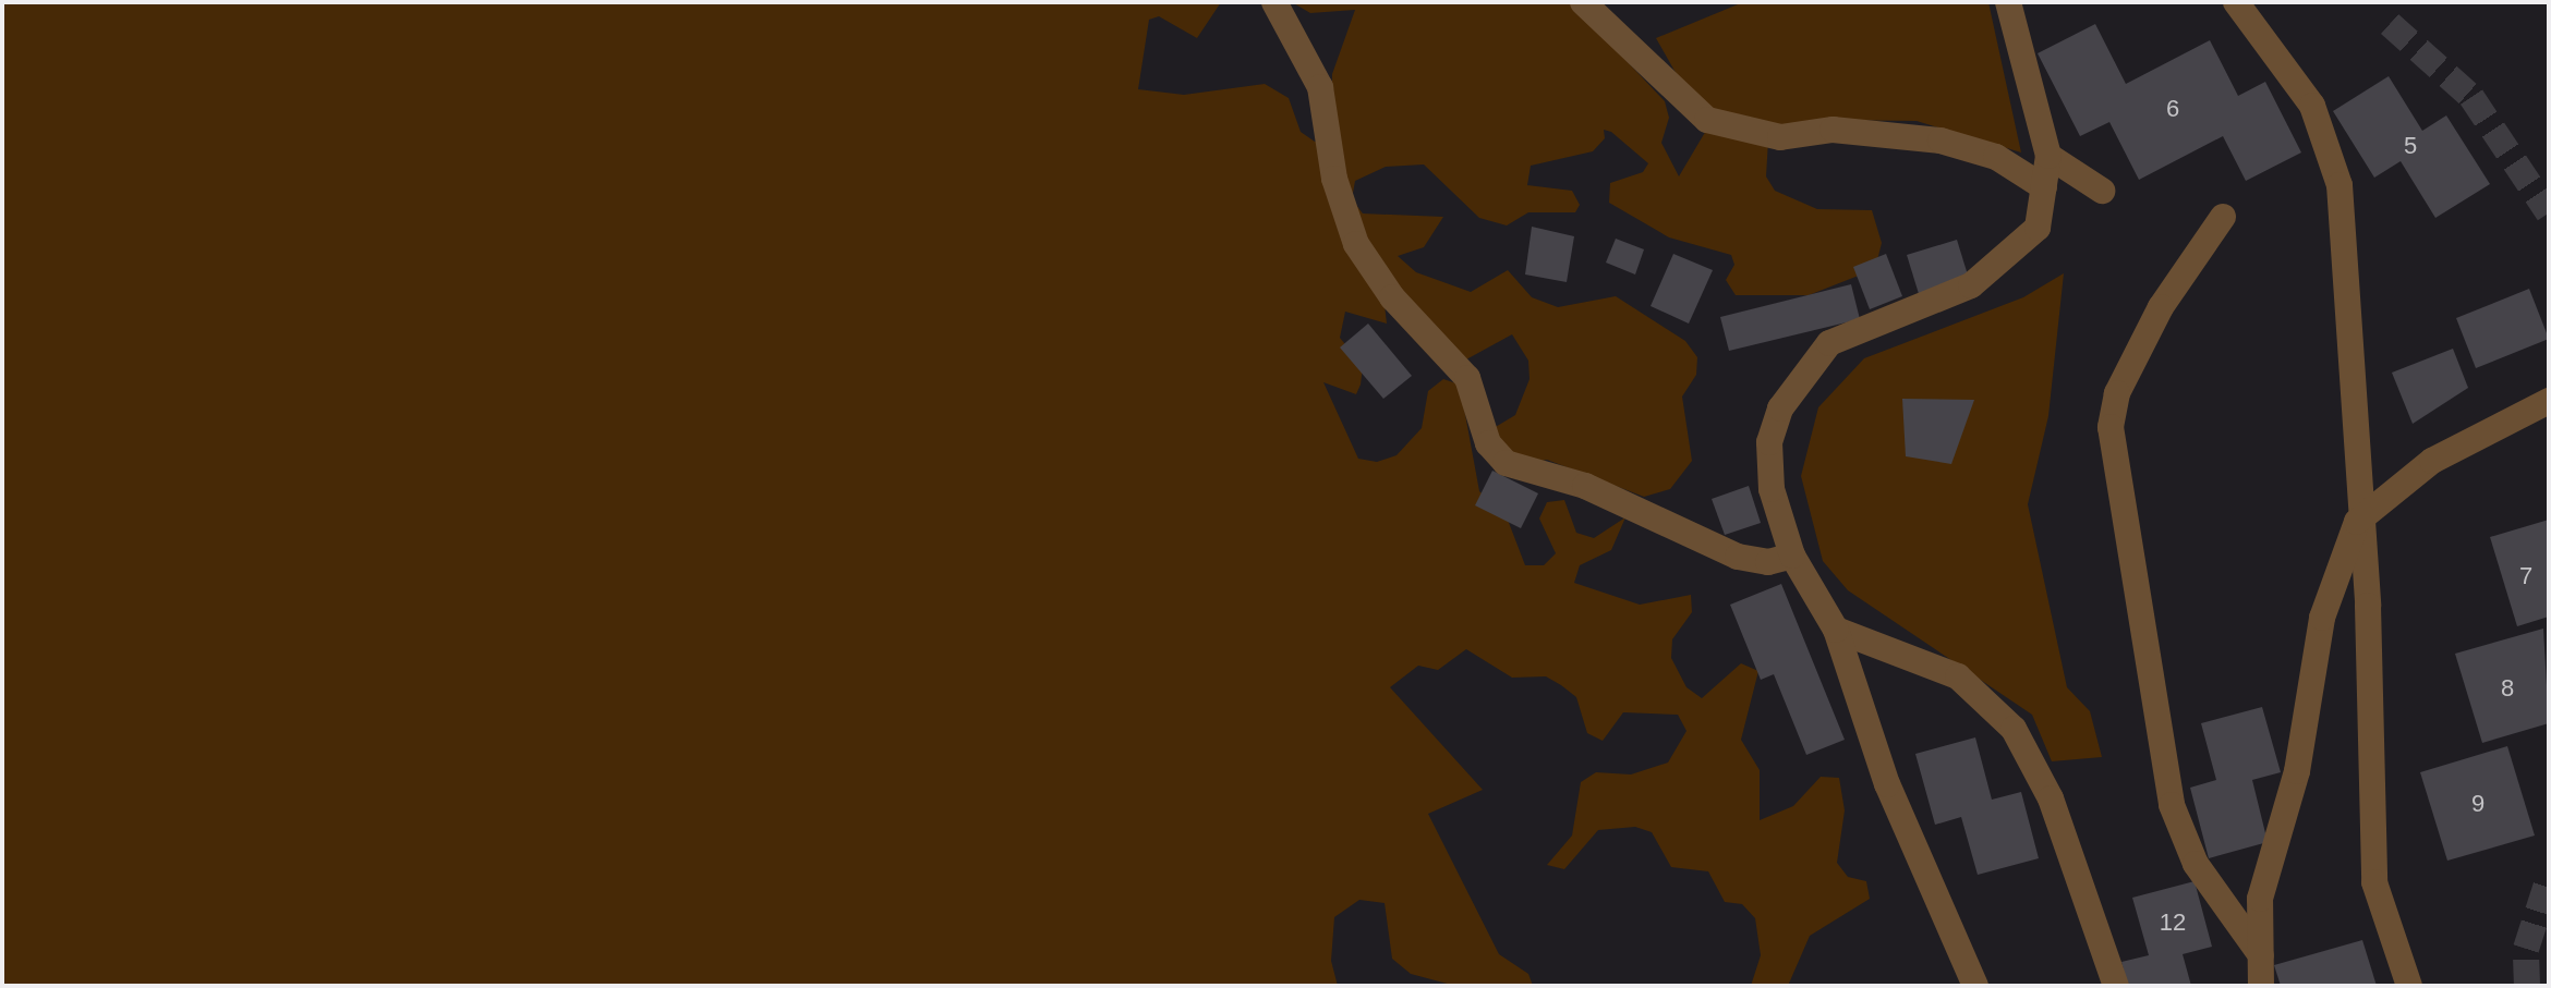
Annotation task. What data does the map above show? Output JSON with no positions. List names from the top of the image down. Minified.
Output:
{"house_numbers":["6","5","7","8","9","12"]}
